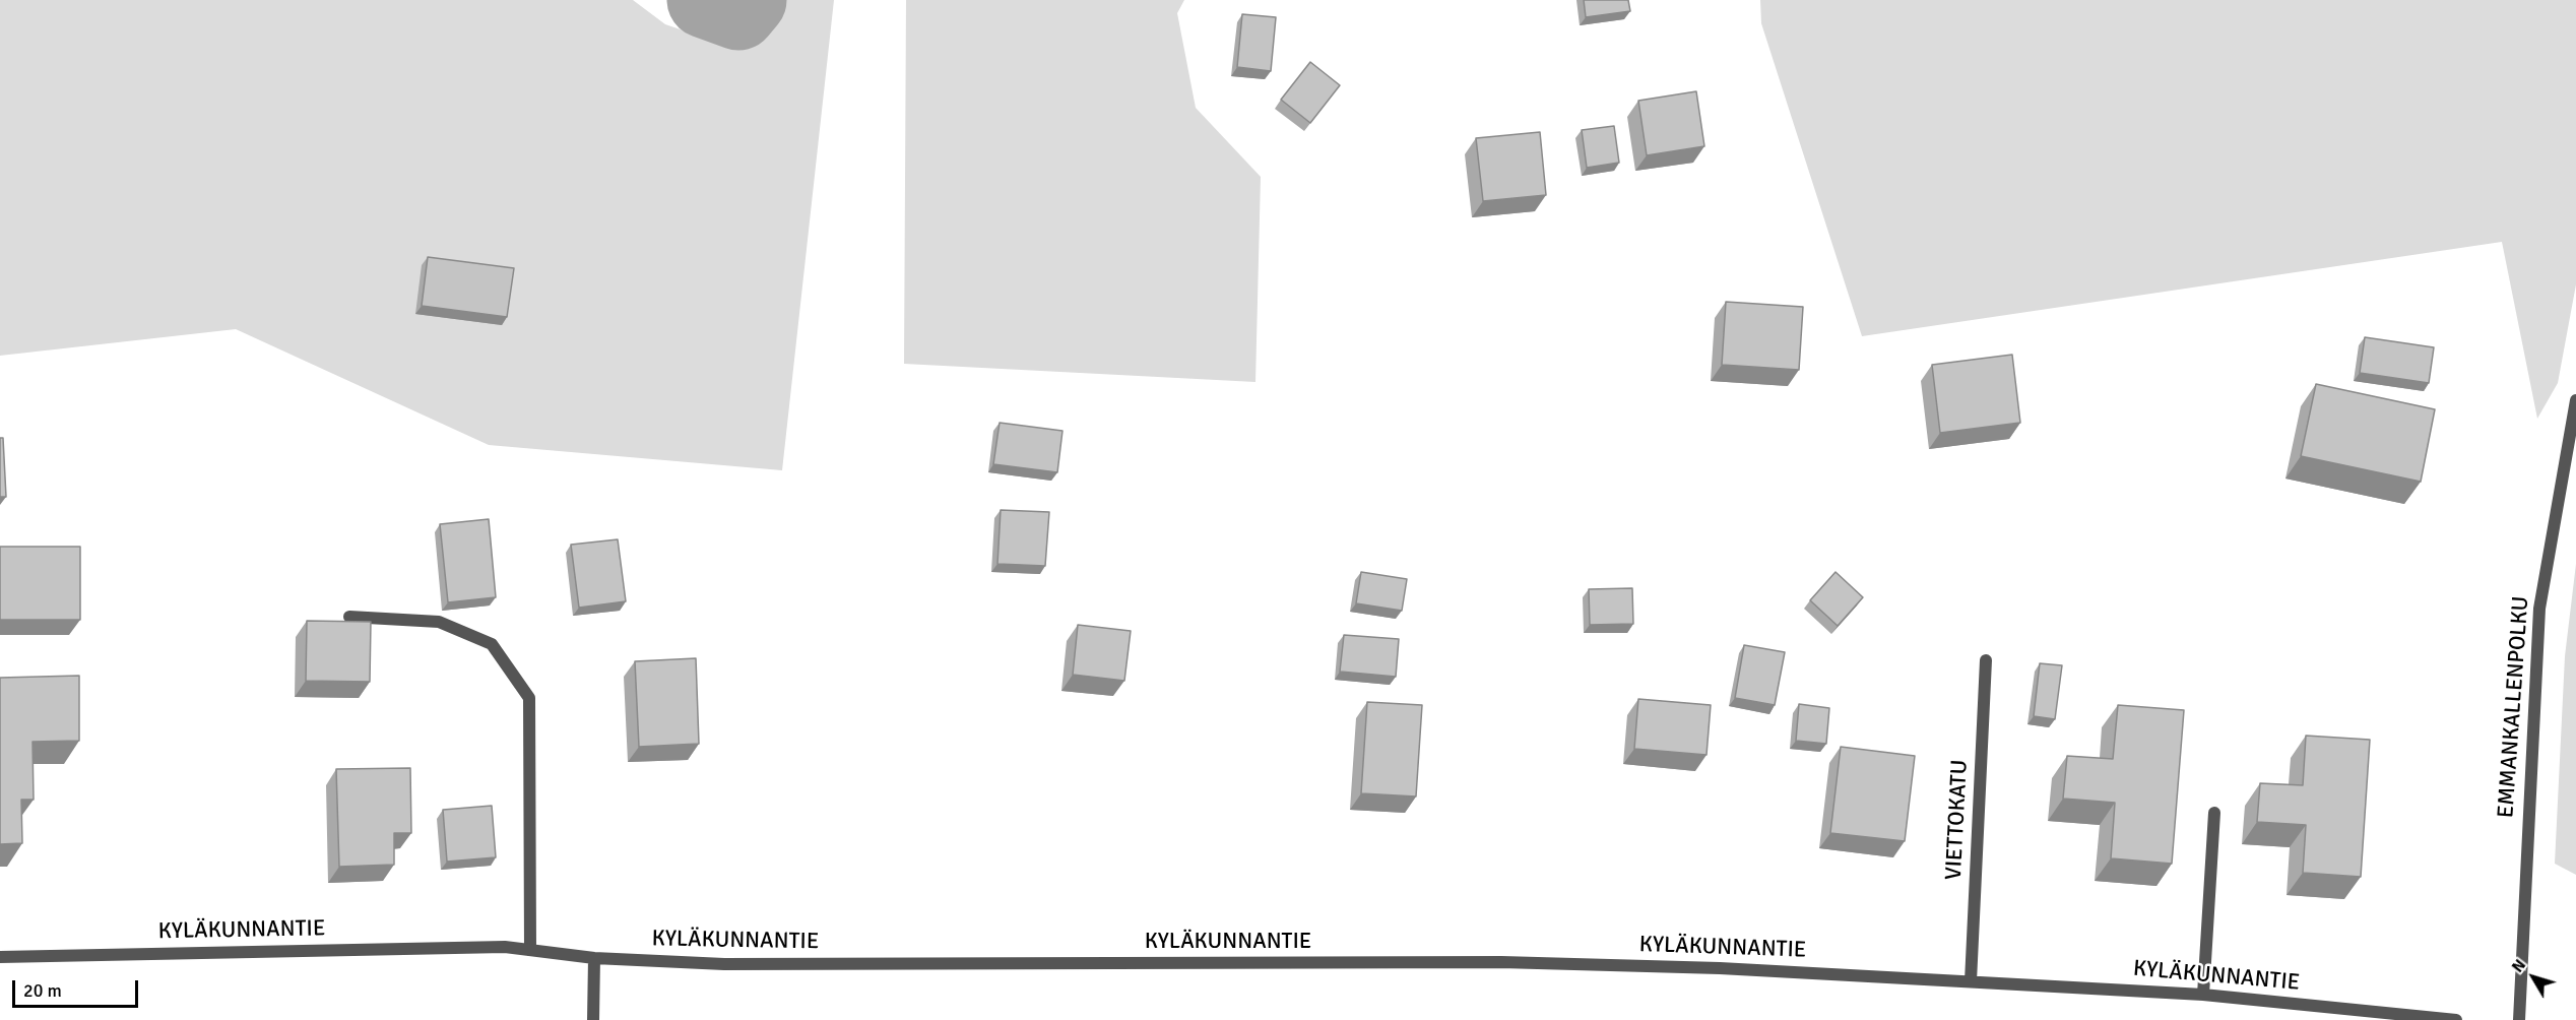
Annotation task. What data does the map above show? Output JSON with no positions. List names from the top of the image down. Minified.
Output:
{"streets":{"street":["EMMANKALLENPOLKU","VIETTOKATU","KYLÄKUNNANTIE"]},"crossings":[["VIETTOKATU","KYLÄKUNNANTIE"]],"scale_bar":"20 m","north":"top left"}
